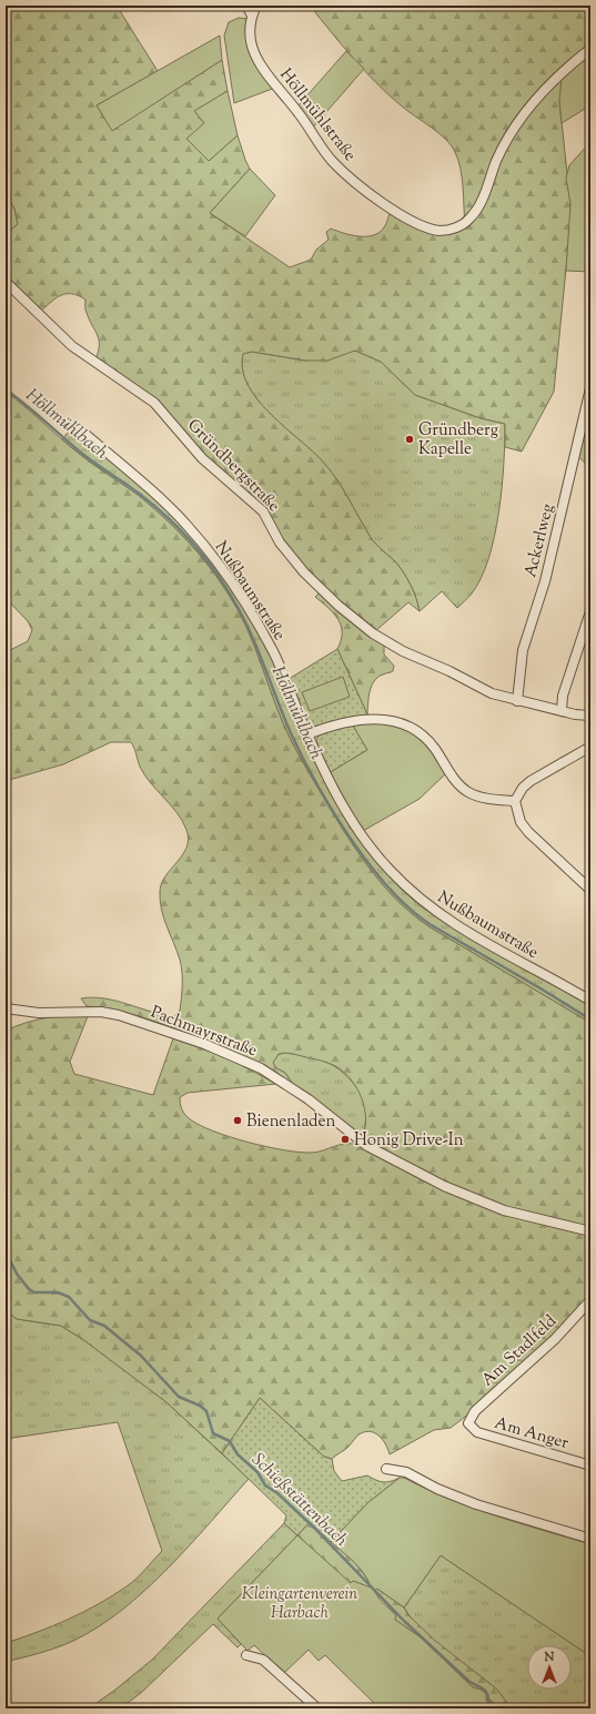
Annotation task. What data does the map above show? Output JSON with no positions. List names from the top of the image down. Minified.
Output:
{"streets":{"street":["Höllmühlstraße","Gründbergstraße","Ackerlweg","Nußbaumstraße","Pachmayrstraße","Am Stadlfeld","Am Anger"]},"crossings":[["Gründbergstraße","Ackerlweg"],["Am Stadlfeld","Am Anger"]],"water":["Höllmühlbach","Schießstättenbach"],"parks":["Kleingartenverein Harbach"],"places":["Gründberg Kapelle","Bienenladen","Honig Drive-In"],"north":"top"}
